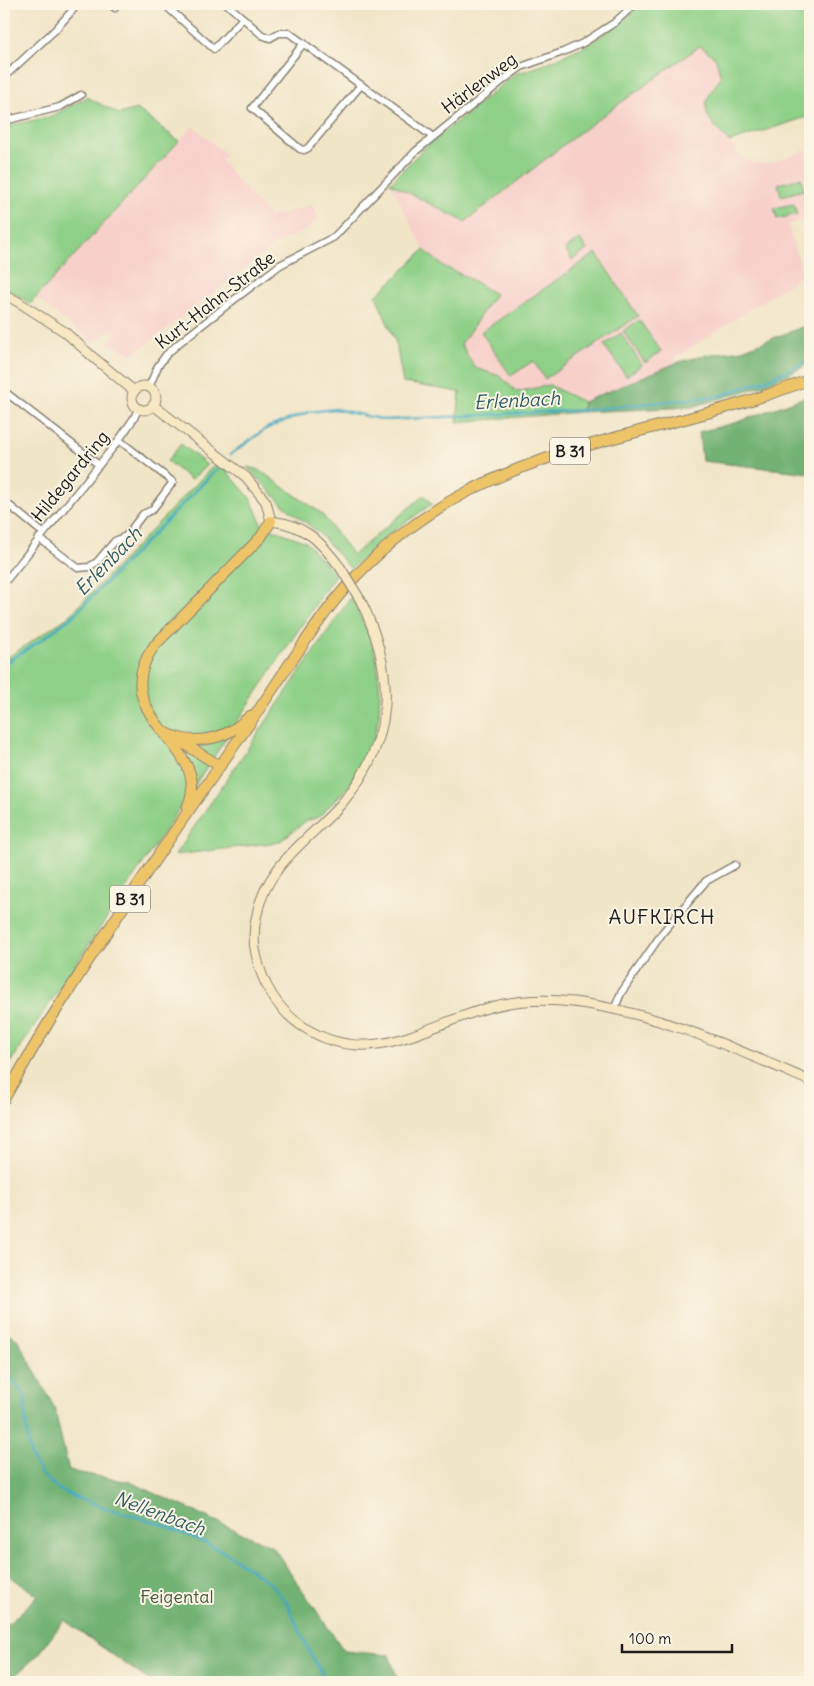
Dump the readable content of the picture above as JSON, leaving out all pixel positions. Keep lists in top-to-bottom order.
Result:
{
  "streets": {
    "main road": ["B 31"],
    "street": ["Härlenweg", "Kurt-Hahn-Straße", "Hildegardring"]
  },
  "crossings": [
    ["Härlenweg", "Kurt-Hahn-Straße"],
    ["Kurt-Hahn-Straße", "Hildegardring"]
  ],
  "districts": ["AUFKIRCH"],
  "water": ["Erlenbach", "Nellenbach"],
  "parks": ["Feigental"],
  "scale_bar": "100 m"
}
